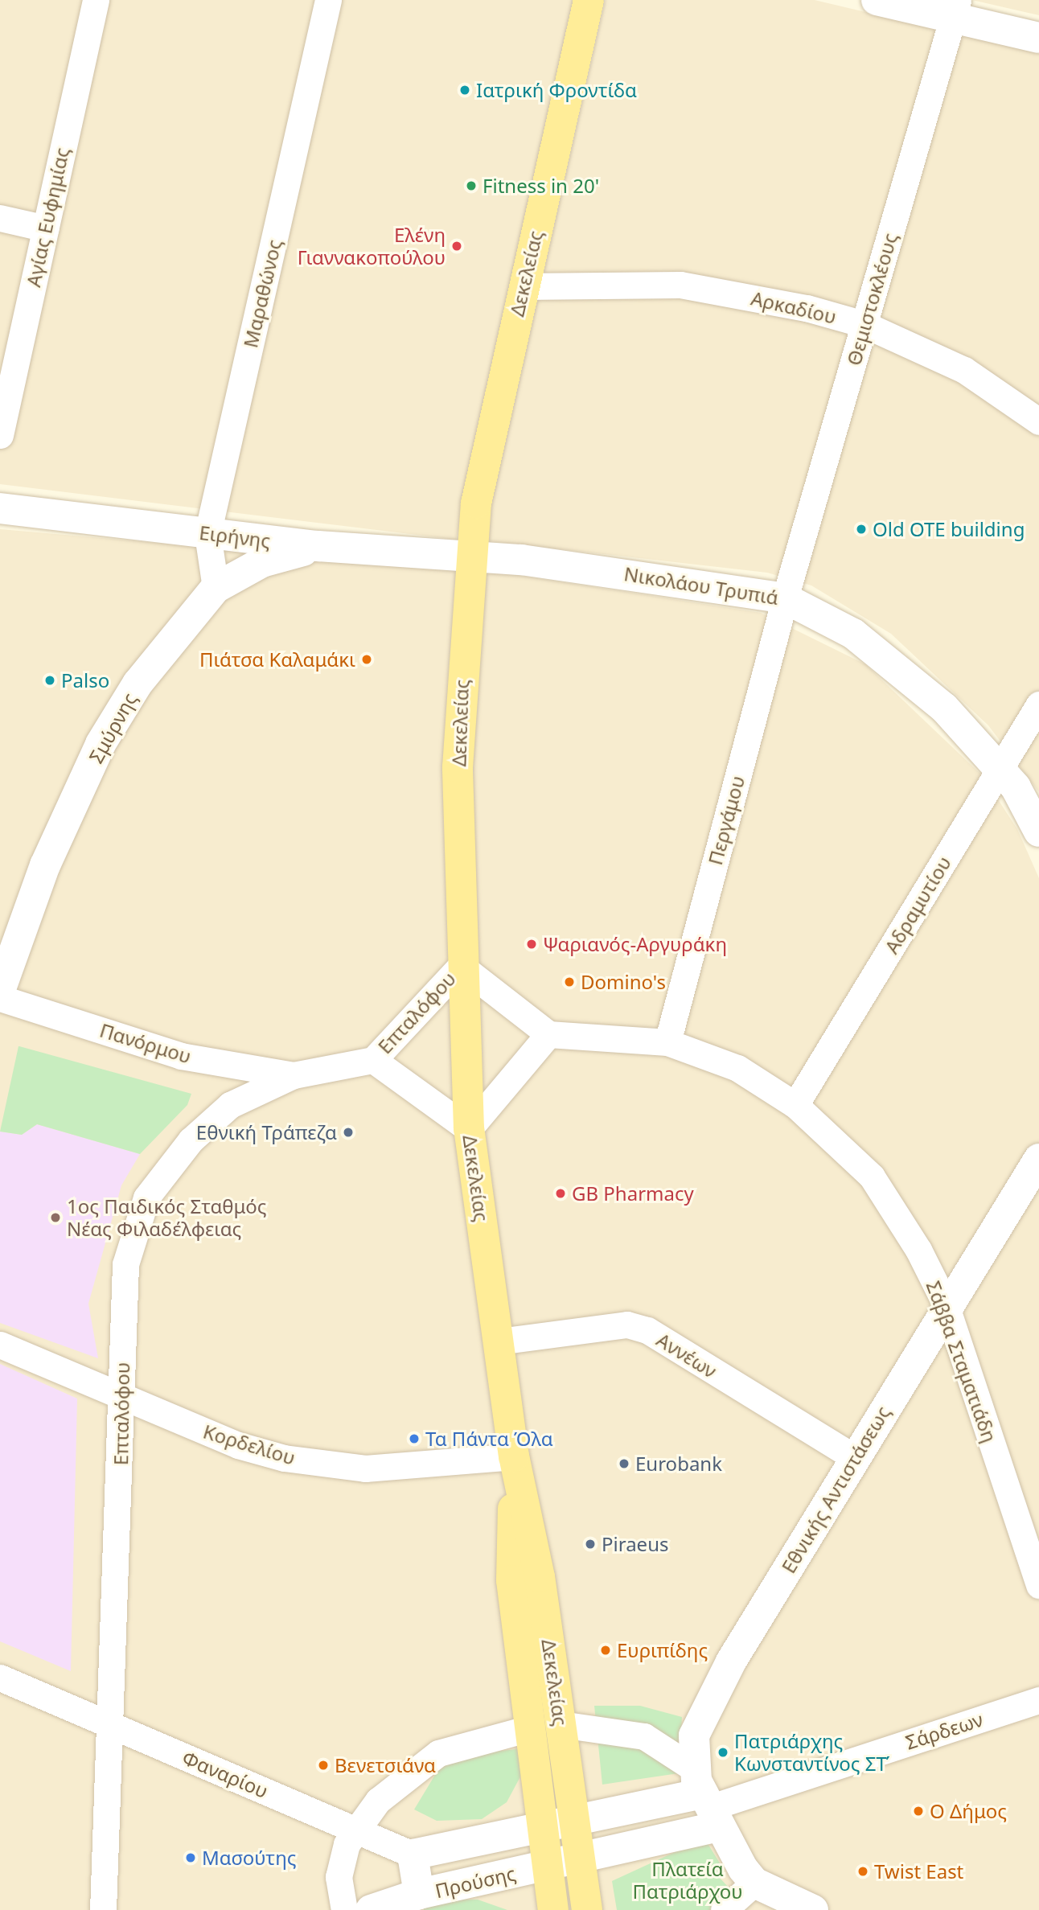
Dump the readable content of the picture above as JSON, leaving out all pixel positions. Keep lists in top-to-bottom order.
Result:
{
  "streets": {
    "main road": ["Δεκελείας"],
    "street": [
      "Αγίας Ευφημίας",
      "Μαραθώνος",
      "Θεμιστοκλέους",
      "Αρκαδίου",
      "Ειρήνης",
      "Νικολάου Τρυπιά",
      "Σμύρνης",
      "Περγάμου",
      "Αδραμυτίου",
      "Επταλόφου",
      "Πανόρμου",
      "Αννέων",
      "Σάββα Σταματιάδη",
      "Κορδελίου",
      "Εθνικής Αντιστάσεως",
      "Σάρδεων",
      "Φαναρίου",
      "Προύσης"
    ]
  },
  "crossings": [
    ["Δεκελείας", "Αρκαδίου"],
    ["Δεκελείας", "Ειρήνης"],
    ["Δεκελείας", "Νικολάου Τρυπιά"],
    ["Δεκελείας", "Επταλόφου"],
    ["Δεκελείας", "Αννέων"],
    ["Δεκελείας", "Κορδελίου"],
    ["Δεκελείας", "Σάρδεων"],
    ["Δεκελείας", "Προύσης"],
    ["Μαραθώνος", "Ειρήνης"],
    ["Μαραθώνος", "Σμύρνης"],
    ["Θεμιστοκλέους", "Αρκαδίου"],
    ["Θεμιστοκλέους", "Νικολάου Τρυπιά"],
    ["Θεμιστοκλέους", "Περγάμου"],
    ["Ειρήνης", "Νικολάου Τρυπιά"],
    ["Ειρήνης", "Σμύρνης"],
    ["Νικολάου Τρυπιά", "Περγάμου"],
    ["Νικολάου Τρυπιά", "Αδραμυτίου"],
    ["Περγάμου", "Σάββα Σταματιάδη"],
    ["Αδραμυτίου", "Σάββα Σταματιάδη"],
    ["Επταλόφου", "Πανόρμου"],
    ["Επταλόφου", "Κορδελίου"],
    ["Επταλόφου", "Φαναρίου"],
    ["Αννέων", "Εθνικής Αντιστάσεως"],
    ["Σάββα Σταματιάδη", "Εθνικής Αντιστάσεως"],
    ["Εθνικής Αντιστάσεως", "Σάρδεων"],
    ["Σάρδεων", "Προύσης"],
    ["Φαναρίου", "Προύσης"]
  ],
  "parks": ["Πλατεία Πατριάρχου"],
  "places": [
    "Ιατρική Φροντίδα",
    "Fitness in 20'",
    "Ελένη Γιαννακοπούλου",
    "Old OTE building",
    "Πιάτσα Καλαμάκι",
    "Palso",
    "Ψαριανός-Αργυράκη",
    "Domino's",
    "Εθνική Τράπεζα",
    "GB Pharmacy",
    "1ος Παιδικός Σταθμός Νέας Φιλαδέλφειας",
    "Τα Πάντα Όλα",
    "Eurobank",
    "Piraeus",
    "Ευριπίδης",
    "Πατριάρχης Κωνσταντίνος ΣΤ΄",
    "Βενετσιάνα",
    "Ο Δήμος",
    "Μασούτης",
    "Twist East"
  ]
}
